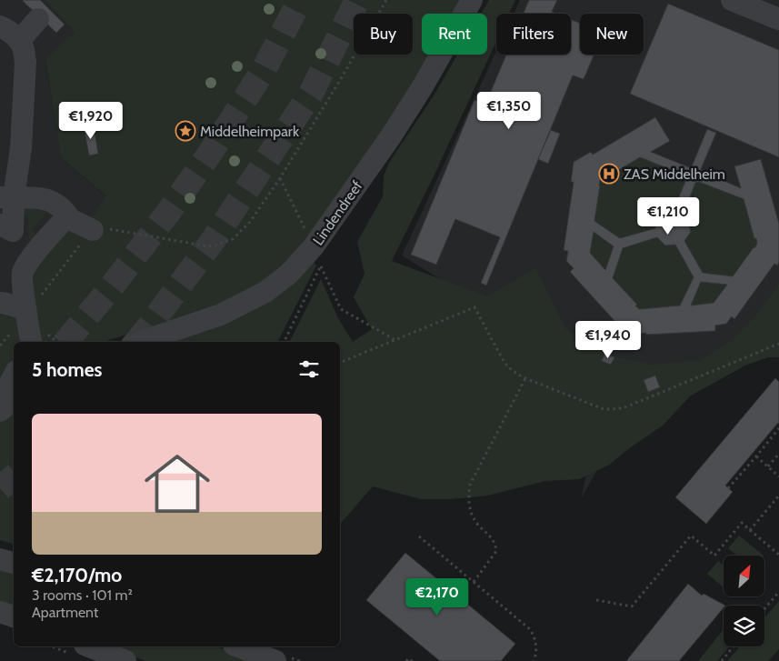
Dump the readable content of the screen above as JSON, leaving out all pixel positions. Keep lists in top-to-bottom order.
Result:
{
  "streets": {
    "street": ["Lindendreef"]
  },
  "places": {
    "place": ["Middelheimpark"],
    "hospital": ["ZAS Middelheim"]
  },
  "north": "top right",
  "page": {
    "chip": [
      "Buy",
      "Rent",
      "Filters",
      "New"
    ],
    "price": [
      "€1,350",
      "€1,920",
      "€1,210",
      "€1,940",
      "€2,170"
    ],
    "heading": "5 homes",
    "list": [
      {
        "name": "€2,170/mo",
        "note": "3 rooms · 101 m² · Apartment"
      }
    ]
  }
}
